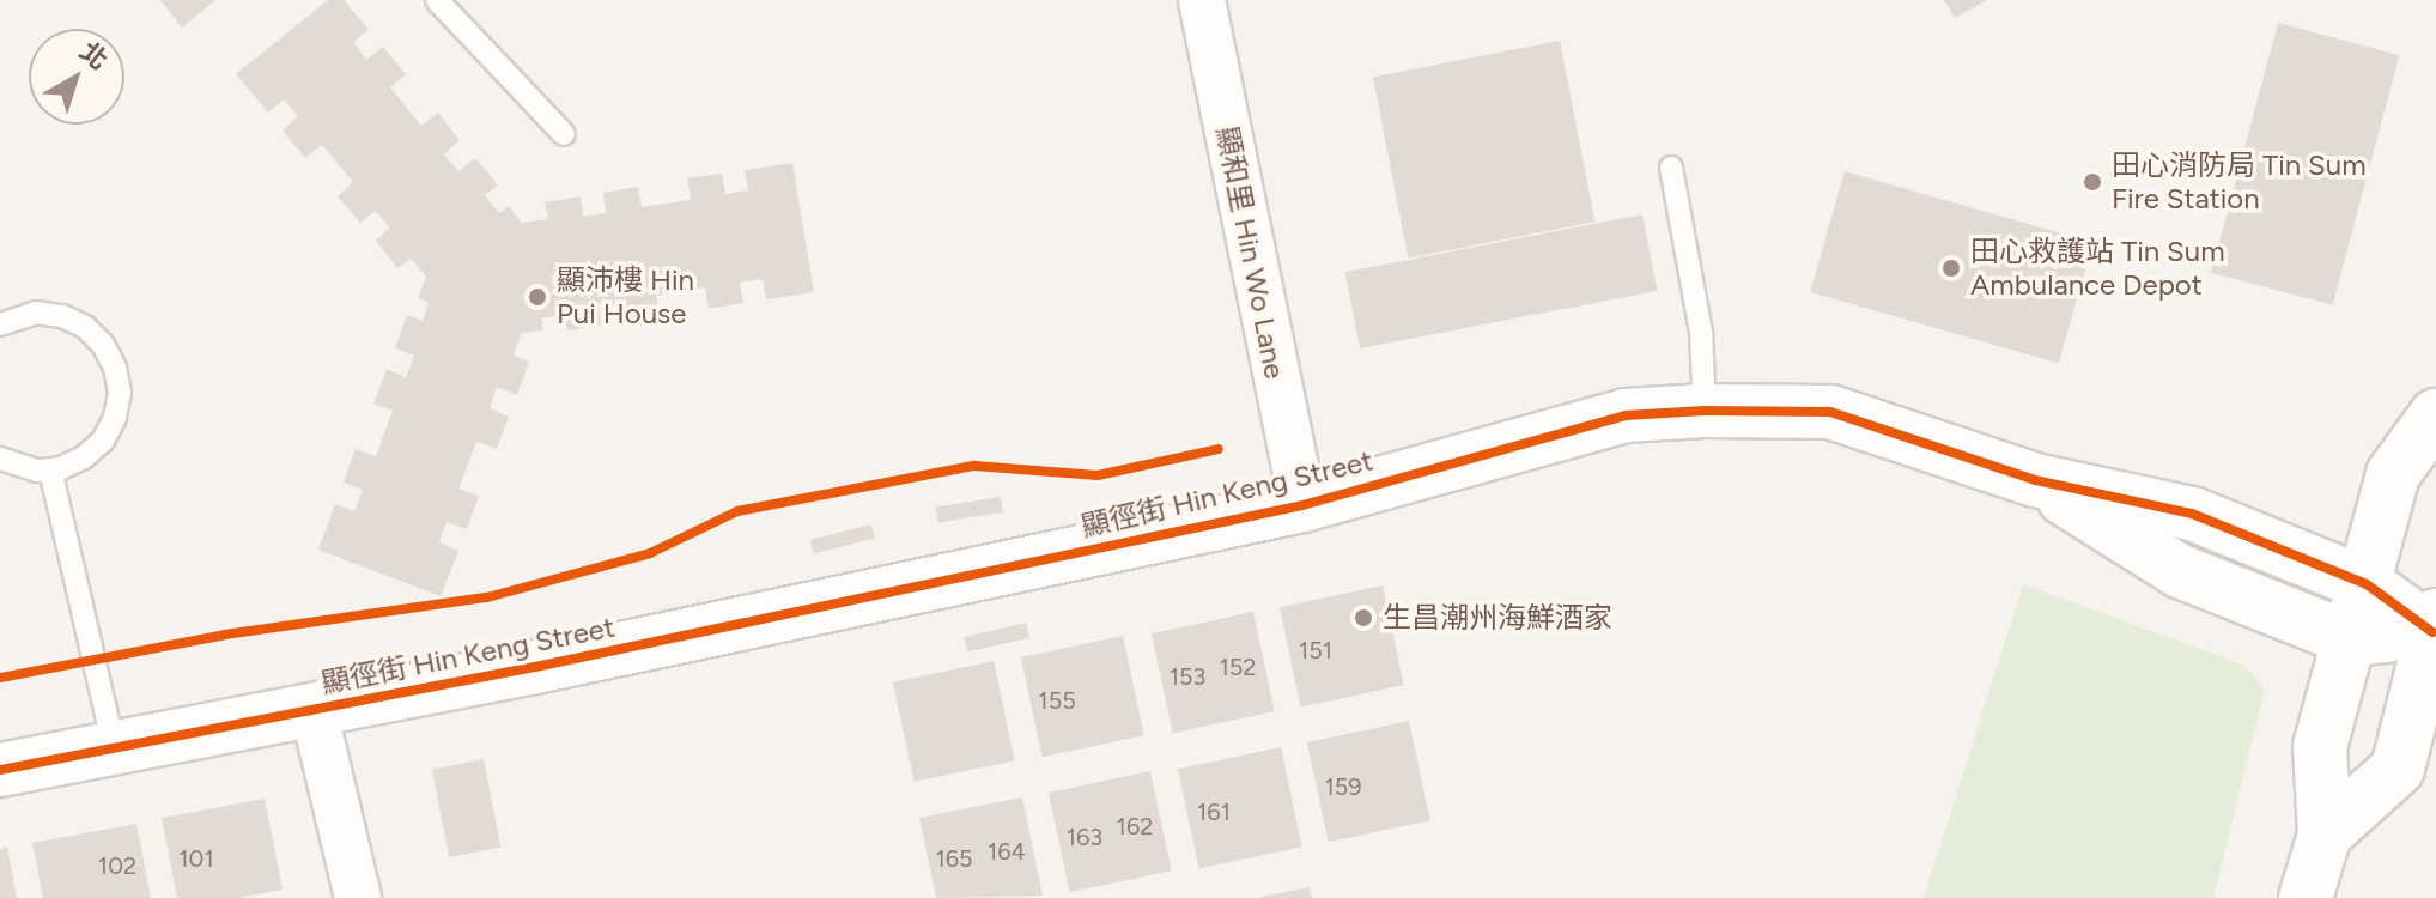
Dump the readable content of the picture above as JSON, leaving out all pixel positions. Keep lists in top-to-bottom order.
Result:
{
  "streets": {
    "street": ["顯和里 Hin Wo Lane", "顯徑街 Hin Keng Street"]
  },
  "crossings": [
    ["顯和里 Hin Wo Lane", "顯徑街 Hin Keng Street"]
  ],
  "places": [
    "田心消防局 Tin Sum Fire Station",
    "田心救護站 Tin Sum Ambulance Depot",
    "顯沛樓 Hin Pui House",
    "生昌潮州海鮮酒家"
  ],
  "house_numbers": [
    "151",
    "152",
    "153",
    "155",
    "159",
    "161",
    "162",
    "163",
    "164",
    "101",
    "165",
    "102"
  ],
  "north": "top right"
}
